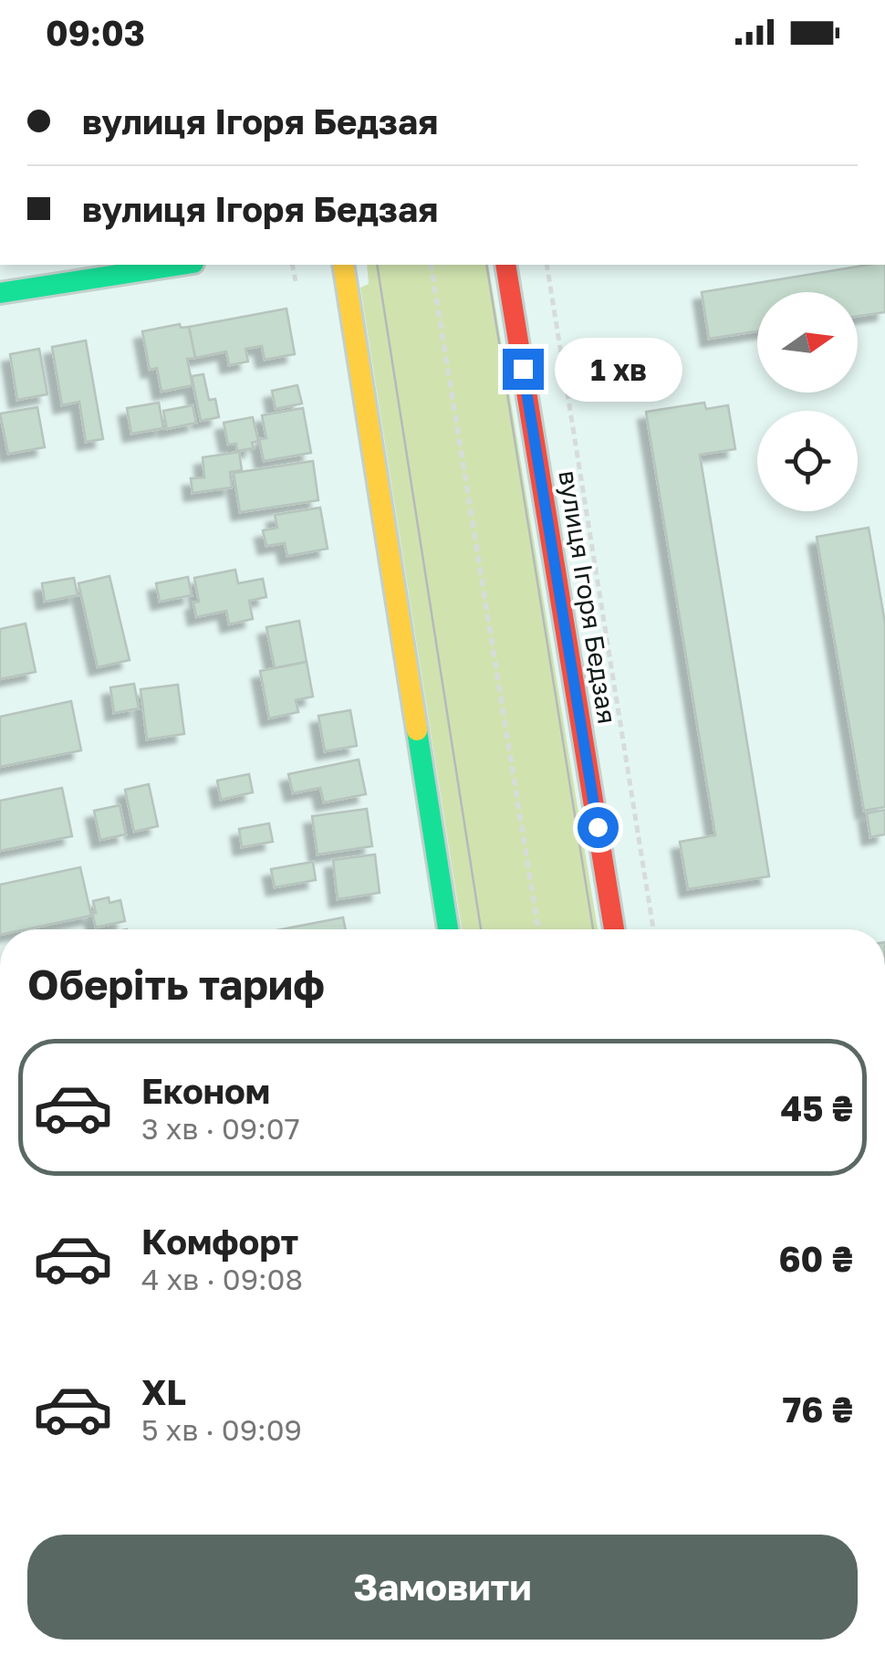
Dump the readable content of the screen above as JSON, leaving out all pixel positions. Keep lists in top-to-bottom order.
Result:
{
  "streets": {
    "street": ["вулиця Ігоря Бедзая"]
  },
  "north": "right",
  "page": {
    "status": "09:03",
    "banner": ["вулиця Ігоря Бедзая", "вулиця Ігоря Бедзая"],
    "bubble": "1 хв",
    "heading": "Оберіть тариф",
    "list": [
      {
        "name": "Економ",
        "note": "3 хв · 09:07",
        "value": "45 ₴"
      },
      {
        "name": "Комфорт",
        "note": "4 хв · 09:08",
        "value": "60 ₴"
      },
      {
        "name": "XL",
        "note": "5 хв · 09:09",
        "value": "76 ₴"
      }
    ],
    "buttons": "Замовити"
  }
}
